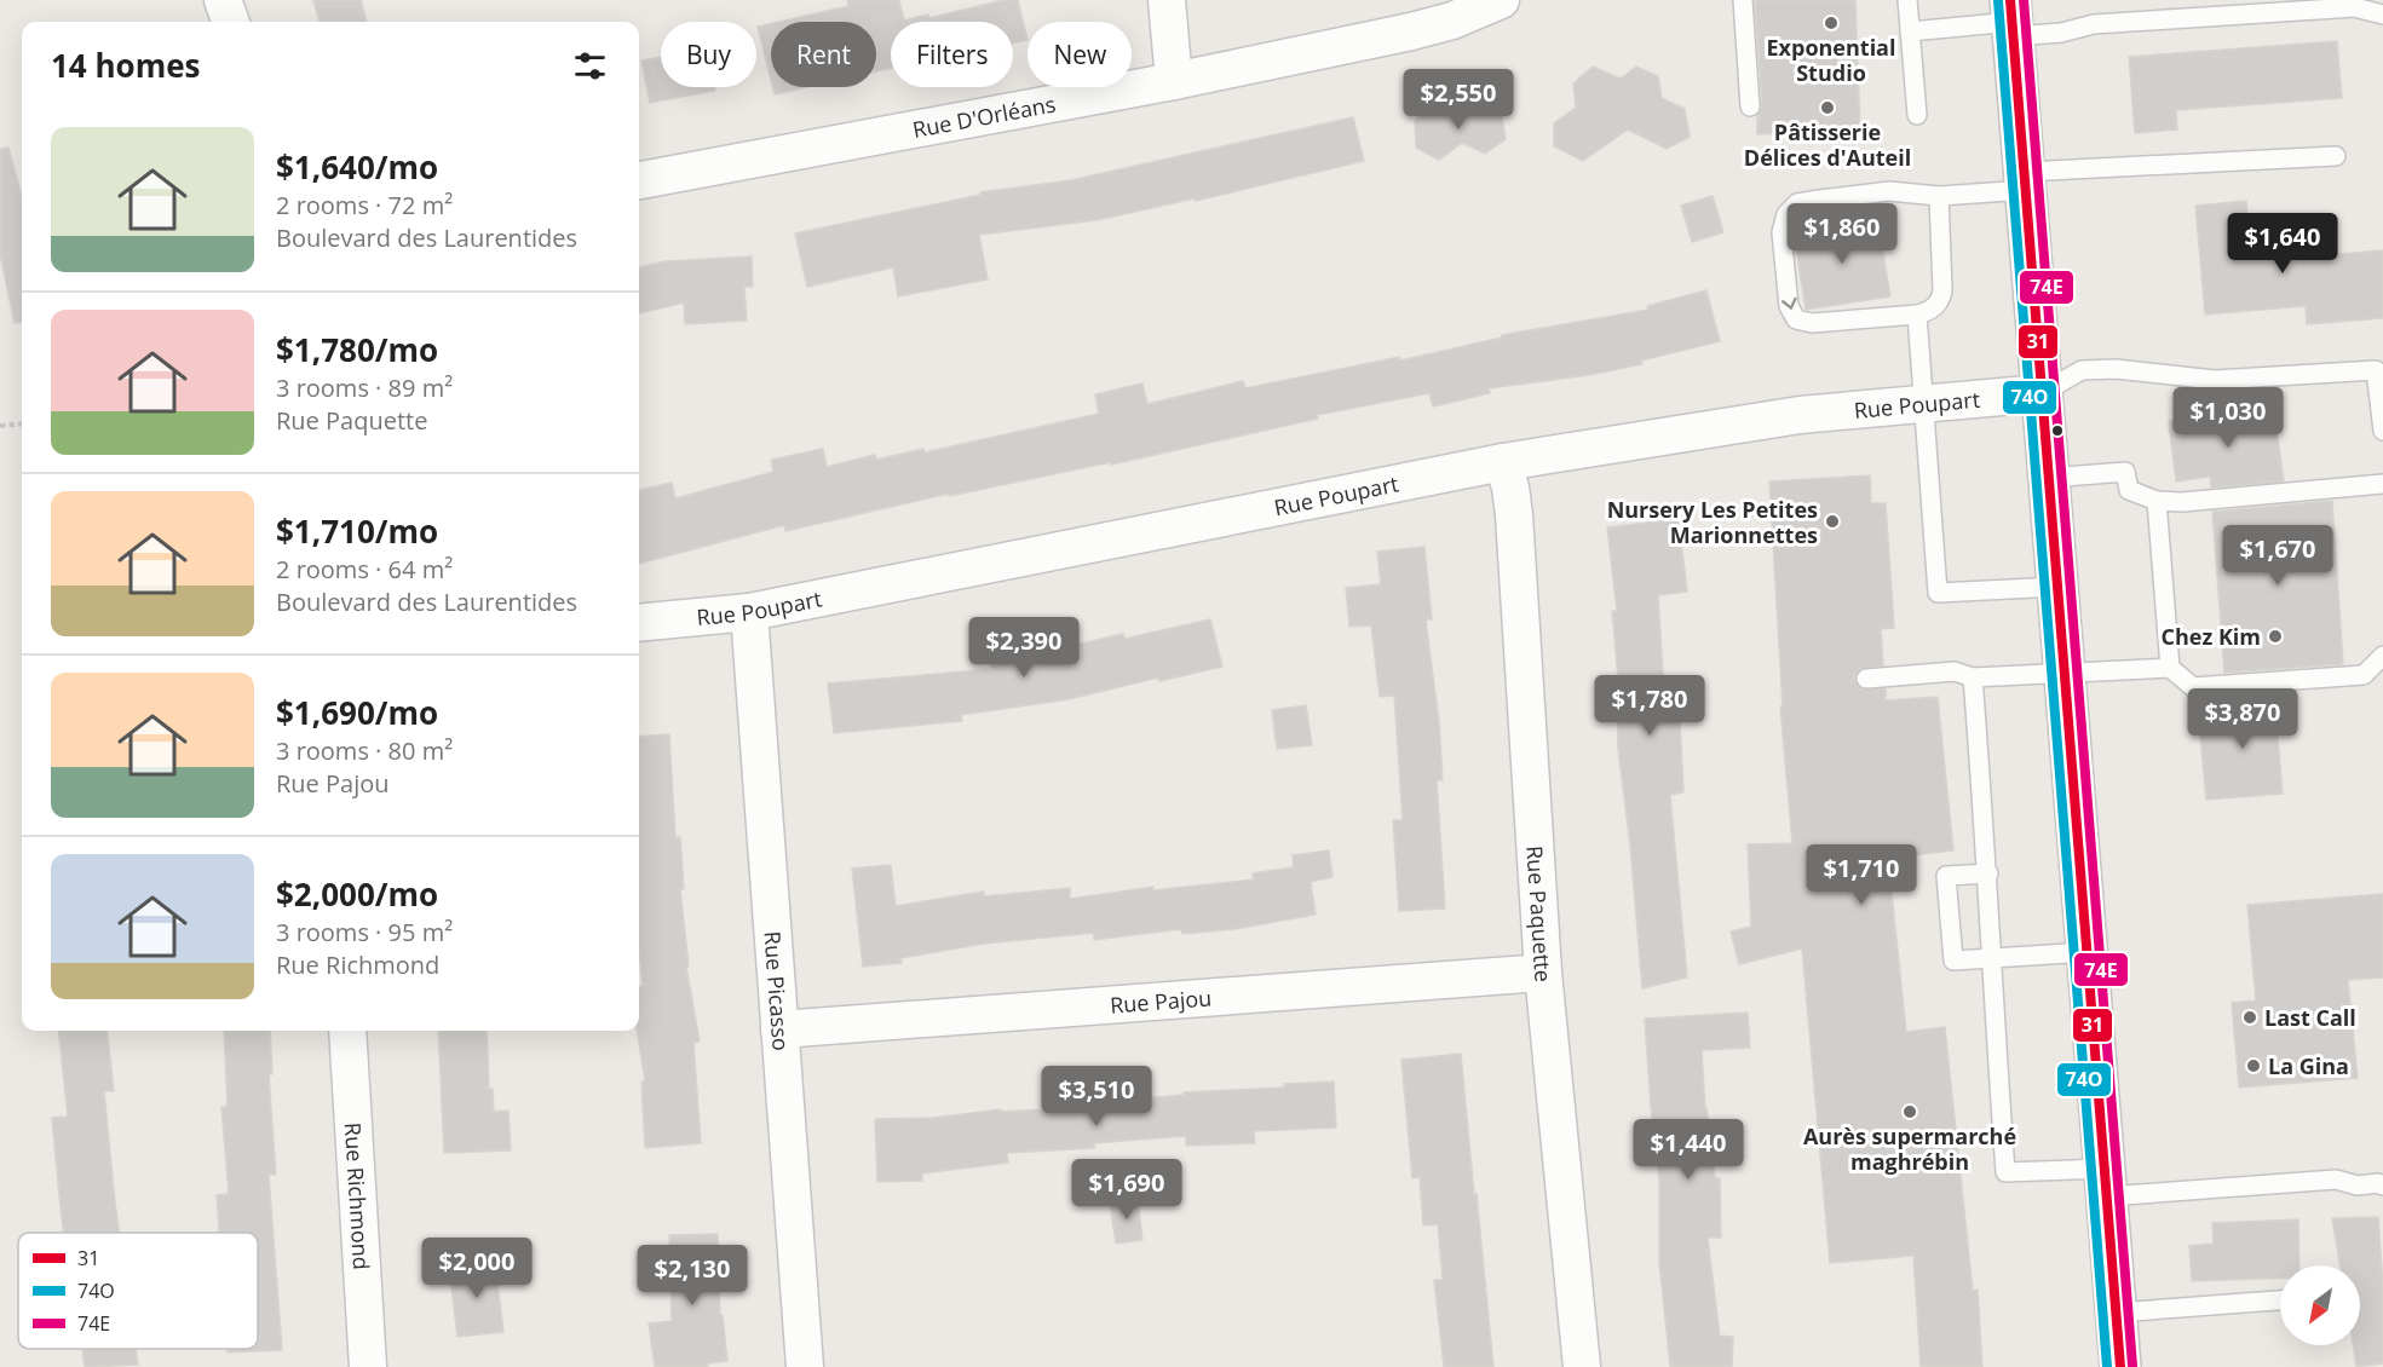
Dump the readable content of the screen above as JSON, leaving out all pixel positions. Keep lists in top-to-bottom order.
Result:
{
  "streets": {
    "street": [
      "Rue D'Orléans",
      "Rue Poupart",
      "Rue Paquette",
      "Rue Picasso",
      "Rue Pajou",
      "Rue Richmond"
    ]
  },
  "crossings": [
    ["Rue Poupart", "Rue Paquette"],
    ["Rue Poupart", "Rue Picasso"],
    ["Rue Paquette", "Rue Pajou"],
    ["Rue Picasso", "Rue Pajou"]
  ],
  "places": [
    "Exponential Studio",
    "Pâtisserie Délices d'Auteil",
    "Nursery Les Petites Marionnettes",
    "Chez Kim",
    "Last Call",
    "La Gina",
    "Aurès supermarché maghrébin"
  ],
  "lines": ["transit line 31", "transit line 74E", "transit line 74O"],
  "legend": ["31", "74O", "74E"],
  "north": "bottom left",
  "page": {
    "chip": [
      "Buy",
      "Rent",
      "Filters",
      "New"
    ],
    "heading": "14 homes",
    "price": [
      "$2,550",
      "$1,860",
      "$1,640",
      "$1,030",
      "$1,670",
      "$2,390",
      "$1,780",
      "$3,870",
      "$1,710",
      "$3,510",
      "$1,440",
      "$1,690",
      "$2,000",
      "$2,130"
    ],
    "list": [
      {
        "name": "$1,640/mo",
        "note": "2 rooms · 72 m² · Boulevard des Laurentides"
      },
      {
        "name": "$1,780/mo",
        "note": "3 rooms · 89 m² · Rue Paquette"
      },
      {
        "name": "$1,710/mo",
        "note": "2 rooms · 64 m² · Boulevard des Laurentides"
      },
      {
        "name": "$1,690/mo",
        "note": "3 rooms · 80 m² · Rue Pajou"
      },
      {
        "name": "$2,000/mo",
        "note": "3 rooms · 95 m² · Rue Richmond"
      }
    ]
  }
}
